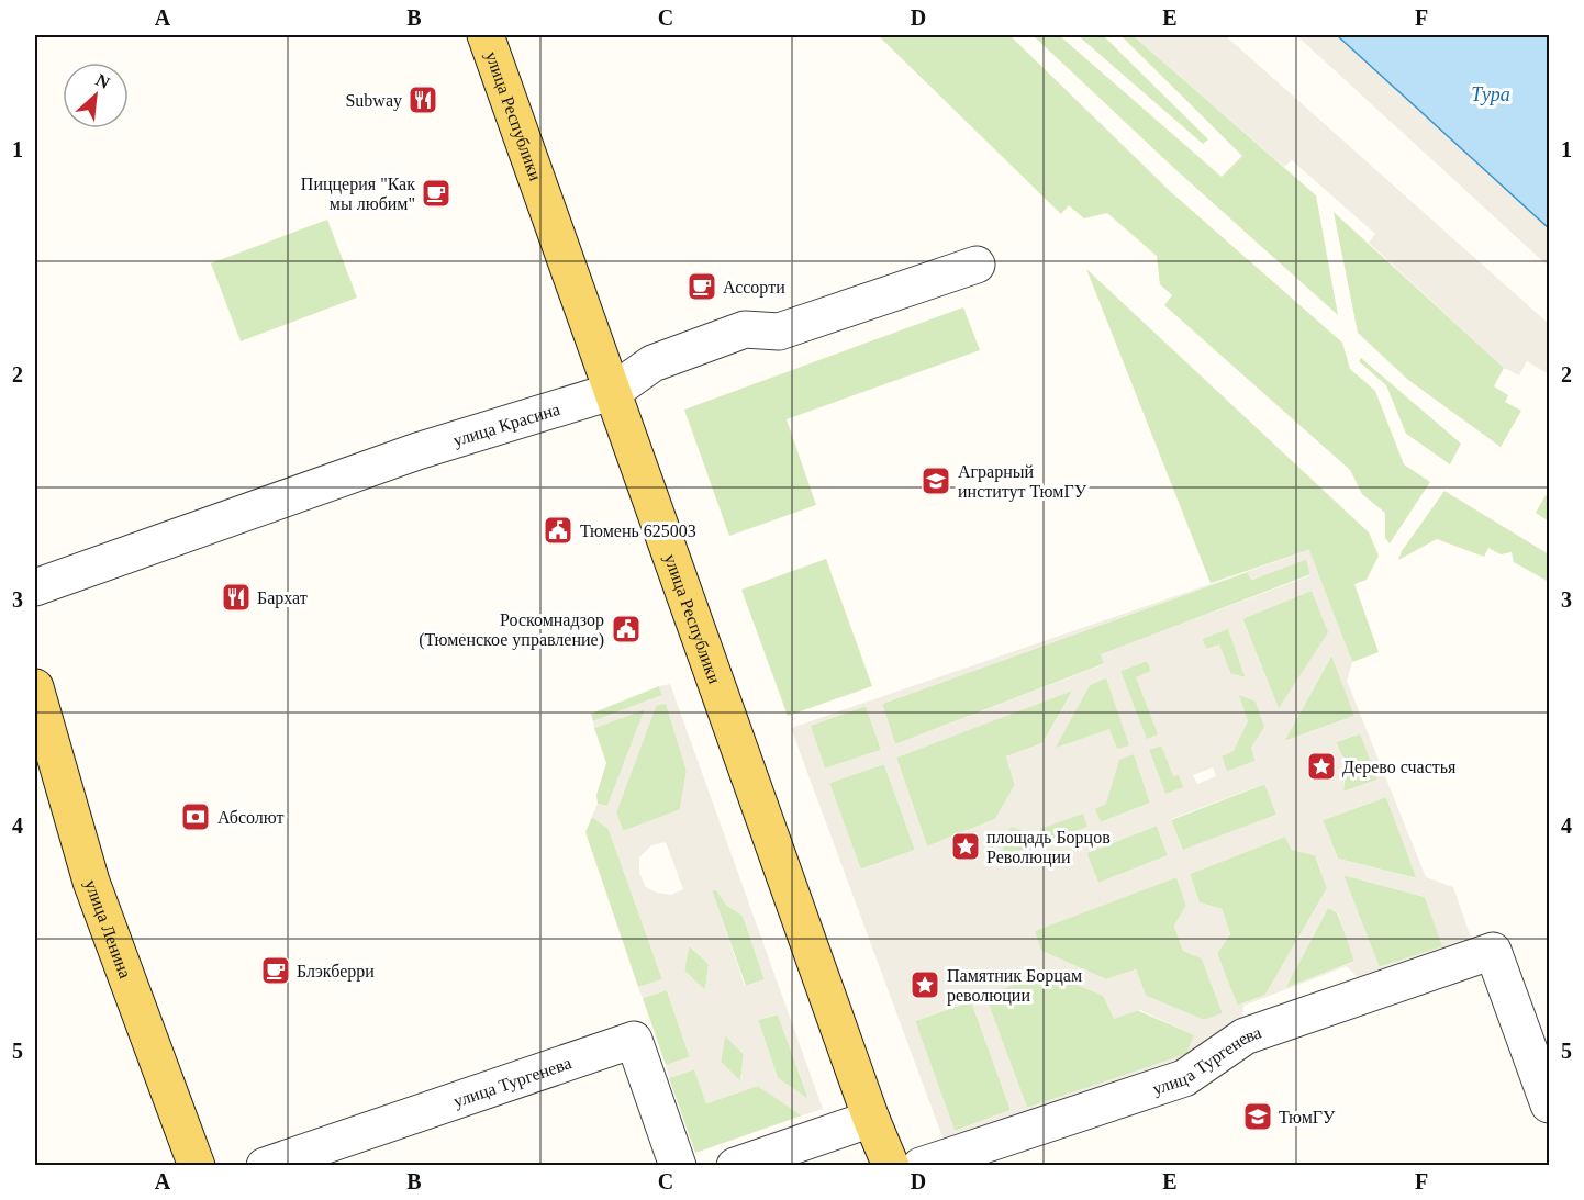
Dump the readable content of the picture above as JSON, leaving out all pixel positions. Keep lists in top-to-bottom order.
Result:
{
  "streets": {
    "main road": ["улица Республики", "улица Ленина"],
    "street": ["улица Красина", "улица Тургенева"]
  },
  "crossings": [
    ["улица Республики", "улица Красина"]
  ],
  "water": ["Тура"],
  "places": {
    "restaurant": ["Subway", "Бархат"],
    "cafe": ["Пиццерия \"Как мы любим\"", "Ассорти", "Блэкберри"],
    "school or university": ["Аграрный институт ТюмГУ", "ТюмГУ"],
    "public building": ["Тюмень 625003", "Роскомнадзор (Тюменское управление)"],
    "place": ["Дерево счастья", "площадь Борцов Революции", "Памятник Борцам революции"],
    "bank": ["Абсолют"]
  },
  "north": "top right",
  "grid": {
    "columns": [
      "A",
      "B",
      "C",
      "D",
      "E",
      "F"
    ],
    "rows": [
      "1",
      "2",
      "3",
      "4",
      "5"
    ]
  }
}
